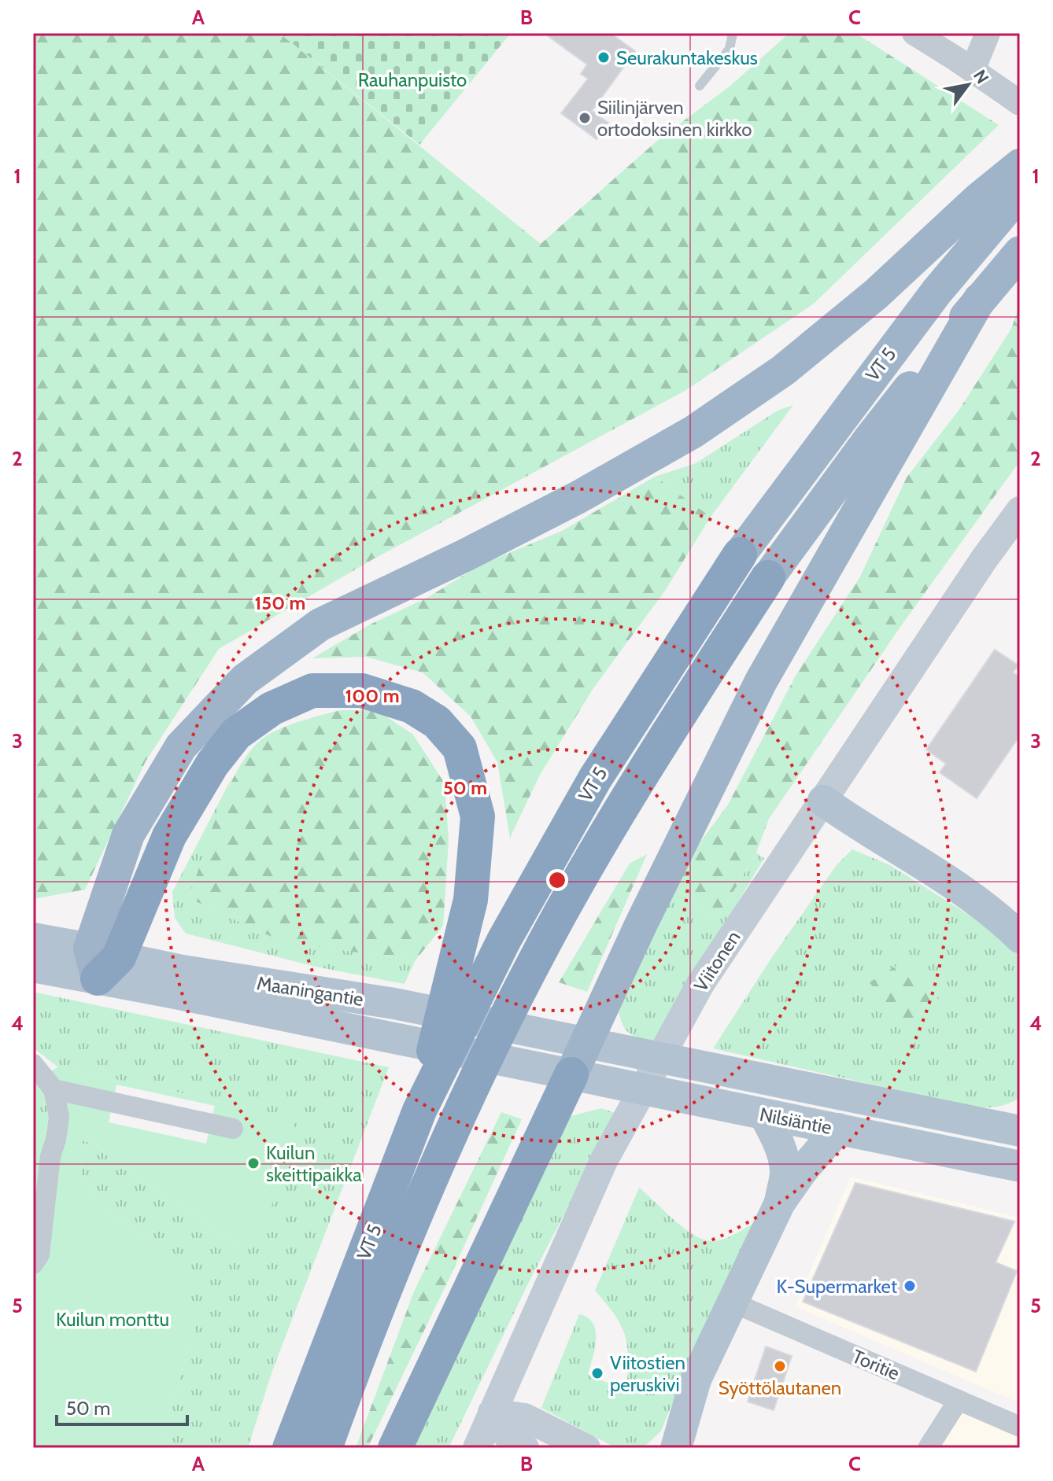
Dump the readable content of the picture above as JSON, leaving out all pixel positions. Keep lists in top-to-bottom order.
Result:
{
  "streets": {
    "highway": ["VT 5"],
    "main road": ["Viitonen", "Maaningantie", "Nilsiäntie"],
    "street": ["Toritie"]
  },
  "crossings": [
    ["Maaningantie", "Nilsiäntie"]
  ],
  "parks": ["Rauhanpuisto", "Kuilun monttu"],
  "places": [
    "Seurakuntakeskus",
    "Siilinjärven ortodoksinen kirkko",
    "Kuilun skeittipaikka",
    "K-Supermarket",
    "Syöttölautanen",
    "Viitostien peruskivi"
  ],
  "scale_bar": "50 m",
  "north": "top right",
  "grid": {
    "columns": ["A", "B", "C"],
    "rows": [
      "1",
      "2",
      "3",
      "4",
      "5"
    ]
  },
  "rings": ["150 m", "100 m", "50 m"]
}
